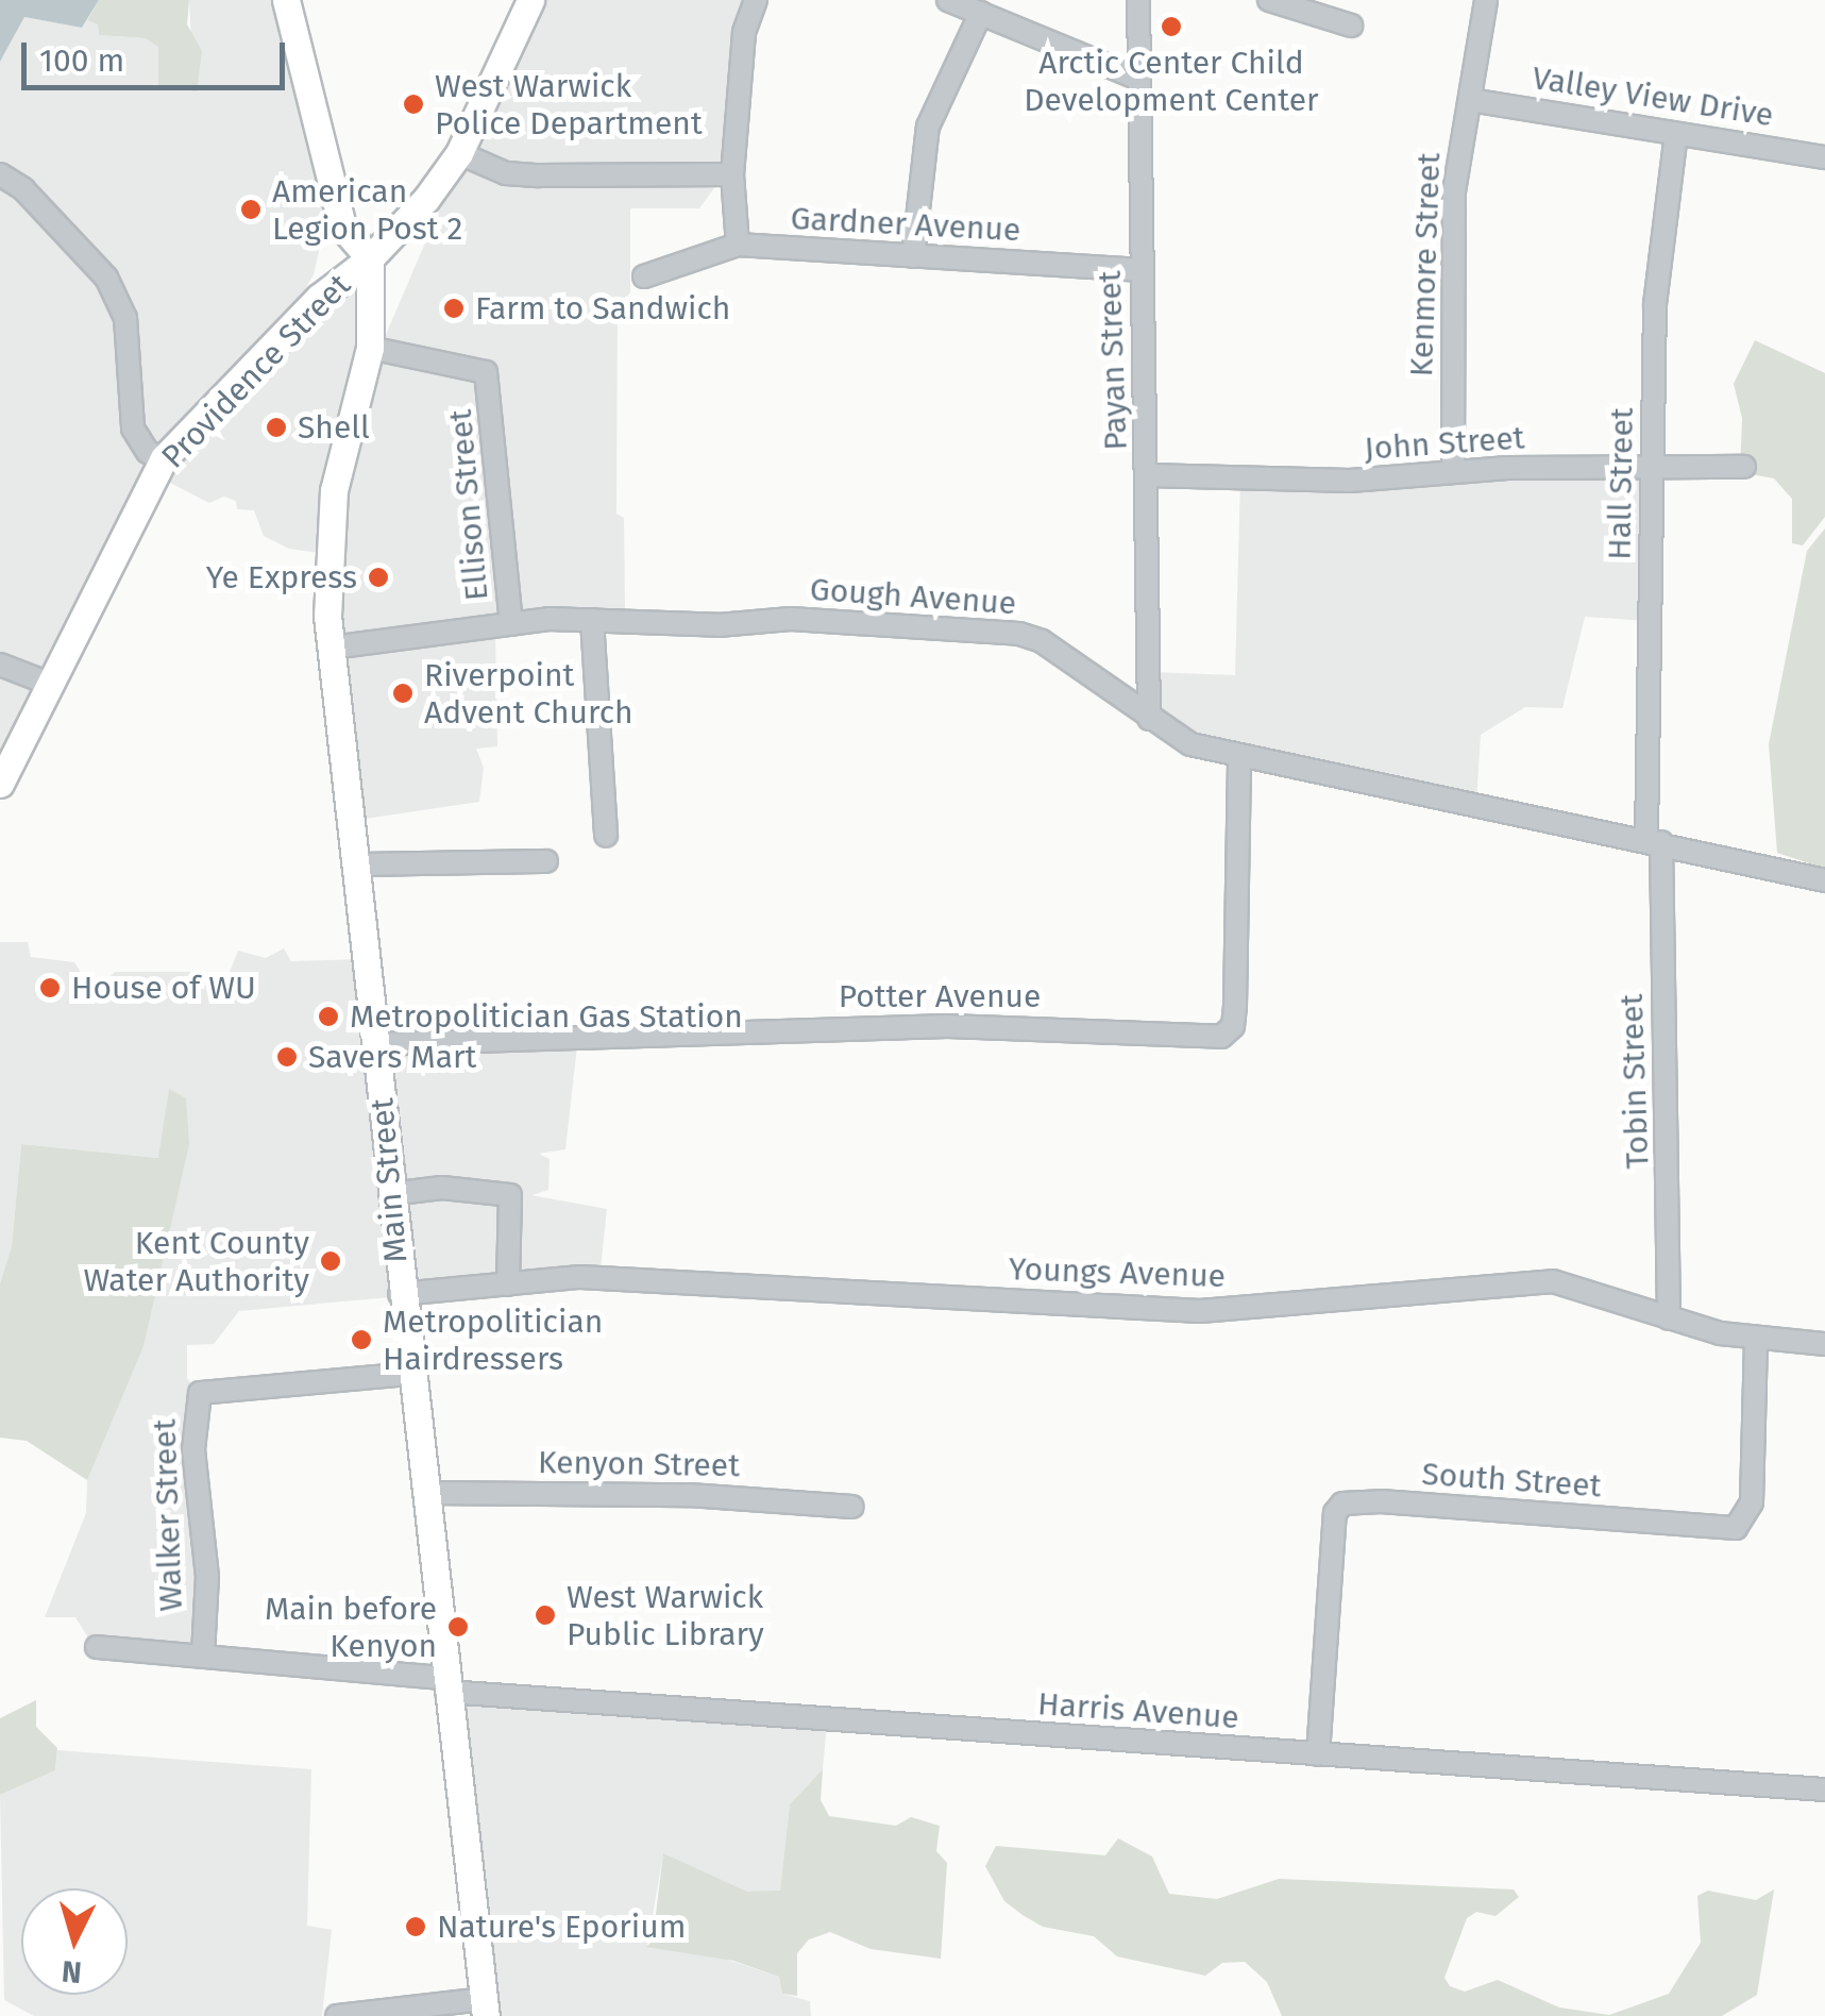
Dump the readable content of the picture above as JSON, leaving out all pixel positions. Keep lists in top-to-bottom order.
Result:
{
  "streets": {
    "main road": ["Providence Street", "Main Street"],
    "street": [
      "Valley View Drive",
      "Gardner Avenue",
      "Kenmore Street",
      "Payan Street",
      "John Street",
      "Hall Street",
      "Ellison Street",
      "Gough Avenue",
      "Potter Avenue",
      "Tobin Street",
      "Youngs Avenue",
      "Kenyon Street",
      "South Street",
      "Walker Street",
      "Harris Avenue"
    ]
  },
  "crossings": [
    ["Valley View Drive", "Kenmore Street"],
    ["Valley View Drive", "Hall Street"],
    ["Gardner Avenue", "Payan Street"],
    ["Kenmore Street", "John Street"],
    ["Payan Street", "John Street"],
    ["Payan Street", "Gough Avenue"],
    ["Providence Street", "Main Street"],
    ["John Street", "Hall Street"],
    ["Hall Street", "Gough Avenue"],
    ["Hall Street", "Tobin Street"],
    ["Ellison Street", "Gough Avenue"],
    ["Ellison Street", "Main Street"],
    ["Gough Avenue", "Potter Avenue"],
    ["Gough Avenue", "Tobin Street"],
    ["Gough Avenue", "Main Street"],
    ["Potter Avenue", "Main Street"],
    ["Tobin Street", "Youngs Avenue"],
    ["Main Street", "Youngs Avenue"],
    ["Main Street", "Kenyon Street"],
    ["Main Street", "Walker Street"],
    ["Main Street", "Harris Avenue"],
    ["Youngs Avenue", "South Street"],
    ["South Street", "Harris Avenue"],
    ["Walker Street", "Harris Avenue"]
  ],
  "places": [
    "Arctic Center Child Development Center",
    "West Warwick Police Department",
    "American Legion Post 2",
    "Farm to Sandwich",
    "Shell",
    "Ye Express",
    "Riverpoint Advent Church",
    "House of WU",
    "Metropolitician Gas Station",
    "Savers Mart",
    "Kent County Water Authority",
    "Metropolitician Hairdressers",
    "West Warwick Public Library",
    "Main before Kenyon",
    "Nature's Eporium"
  ],
  "scale_bar": "100 m",
  "north": "bottom"
}
